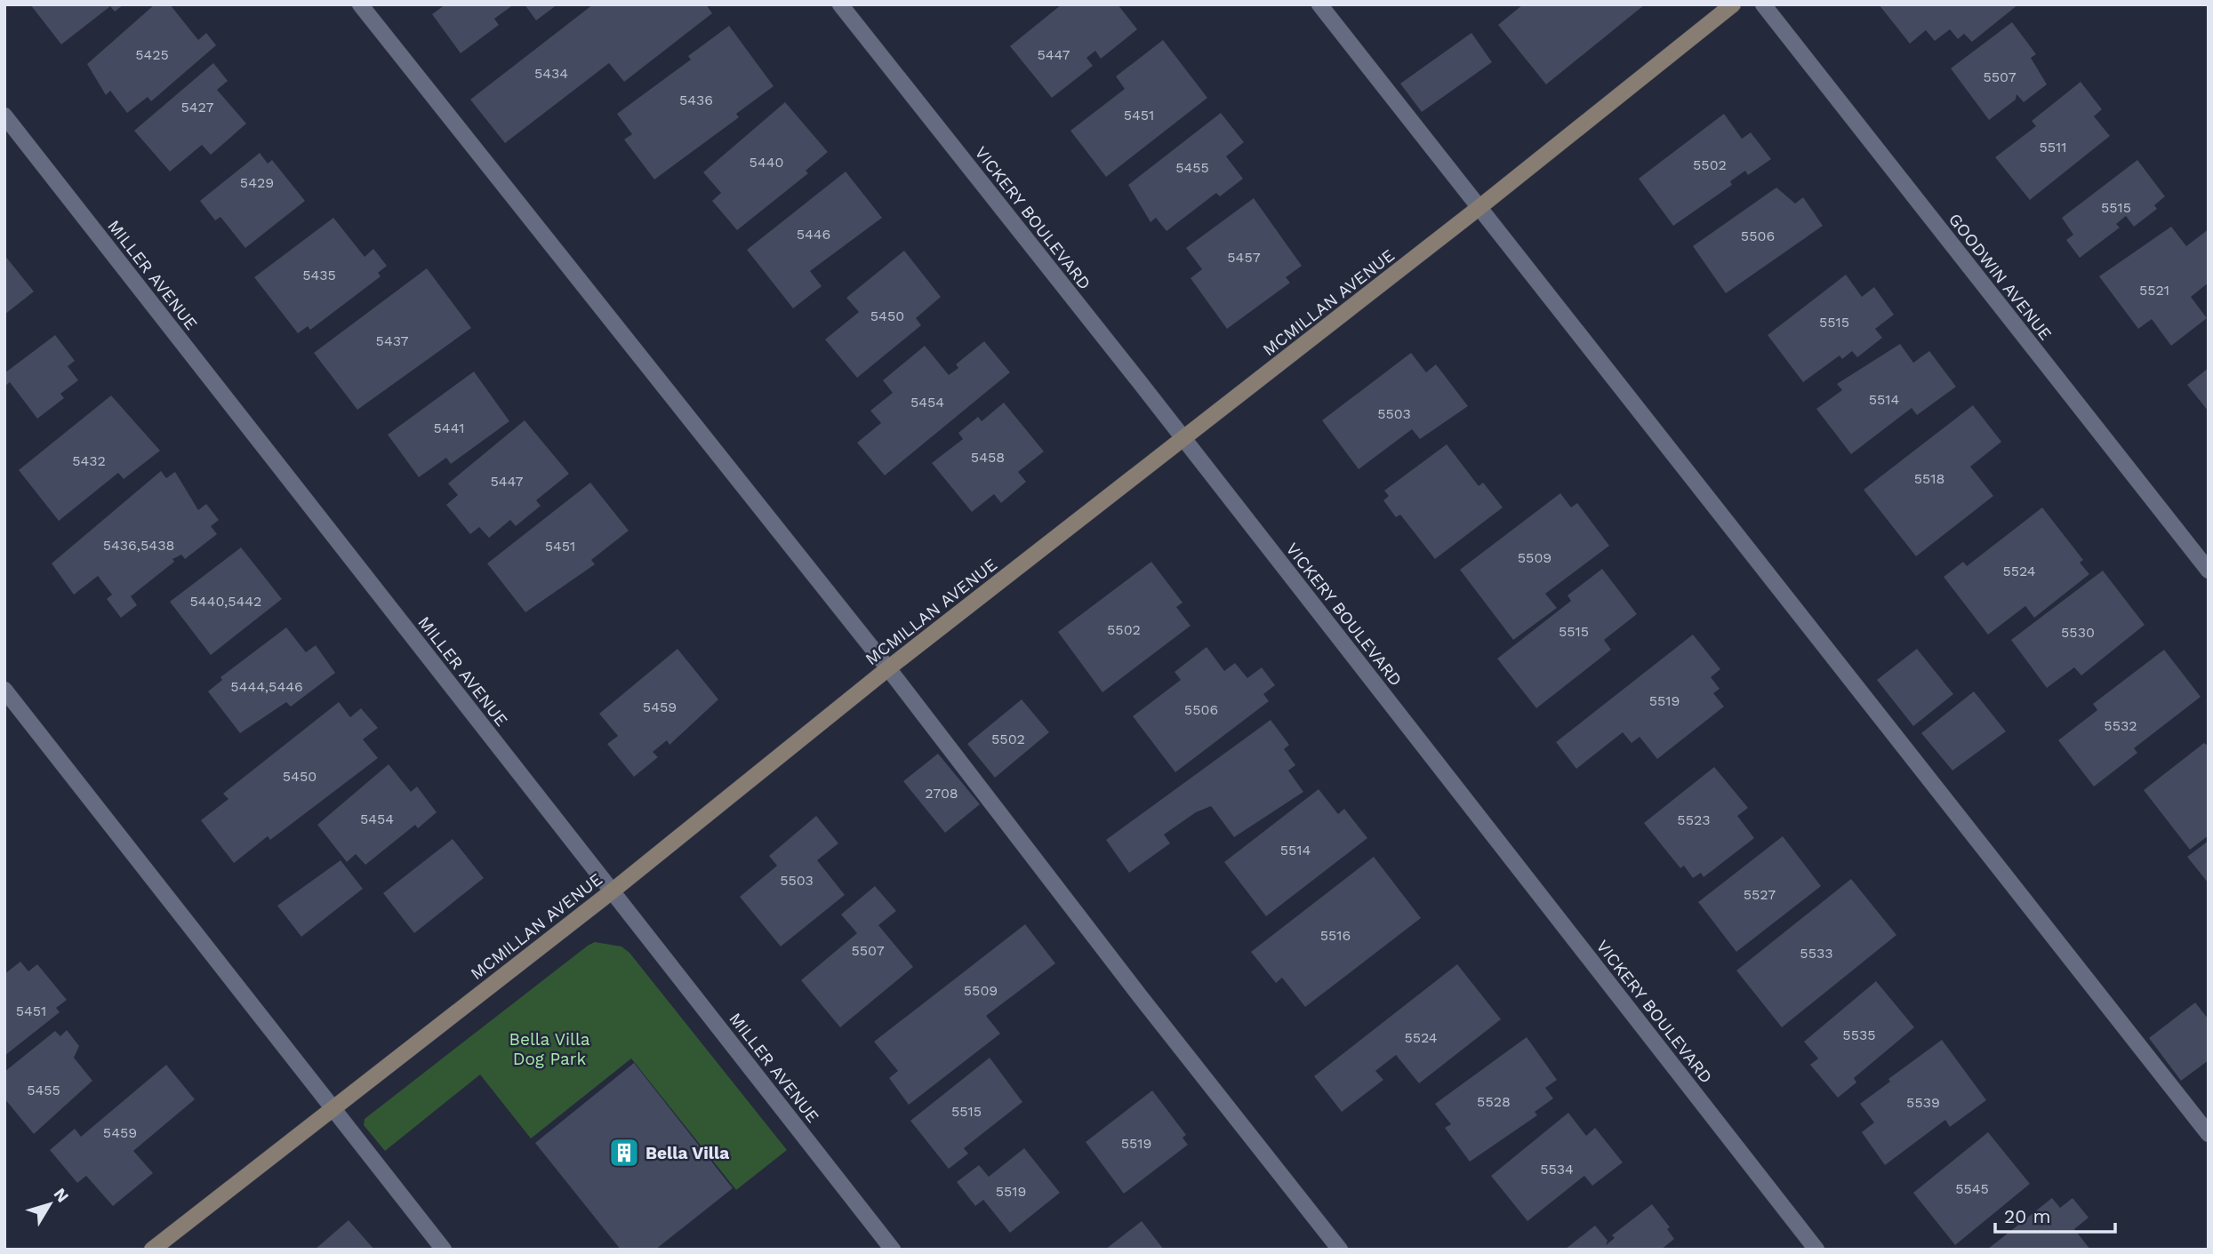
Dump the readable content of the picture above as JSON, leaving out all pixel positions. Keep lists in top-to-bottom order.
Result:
{
  "streets": {
    "street": [
      "VICKERY BOULEVARD",
      "MILLER AVENUE",
      "GOODWIN AVENUE",
      "MCMILLAN AVENUE"
    ]
  },
  "crossings": [
    ["VICKERY BOULEVARD", "MCMILLAN AVENUE"],
    ["MILLER AVENUE", "MCMILLAN AVENUE"]
  ],
  "parks": ["Bella Villa Dog Park"],
  "places": {
    "building": ["Bella Villa"]
  },
  "house_numbers": [
    "5425",
    "5447",
    "5434",
    "5507",
    "5436",
    "5427",
    "5451",
    "5511",
    "5440",
    "5502",
    "5455",
    "5429",
    "5515",
    "5446",
    "5506",
    "5457",
    "5435",
    "5521",
    "5450",
    "5515",
    "5437",
    "5514",
    "5454",
    "5503",
    "5441",
    "5458",
    "5432",
    "5518",
    "5447",
    "5436,5438",
    "5451",
    "5509",
    "5524",
    "5440,5442",
    "5502",
    "5515",
    "5530",
    "5444,5446",
    "5519",
    "5459",
    "5506",
    "5532",
    "5502",
    "5450",
    "2708",
    "5454",
    "5523",
    "5514",
    "5503",
    "5527",
    "5516",
    "5507",
    "5533",
    "5509",
    "5451",
    "5535",
    "5524",
    "5455",
    "5528",
    "5539",
    "5515",
    "5459",
    "5519",
    "5534",
    "5545",
    "5519"
  ],
  "scale_bar": "20 m",
  "north": "top right"
}
